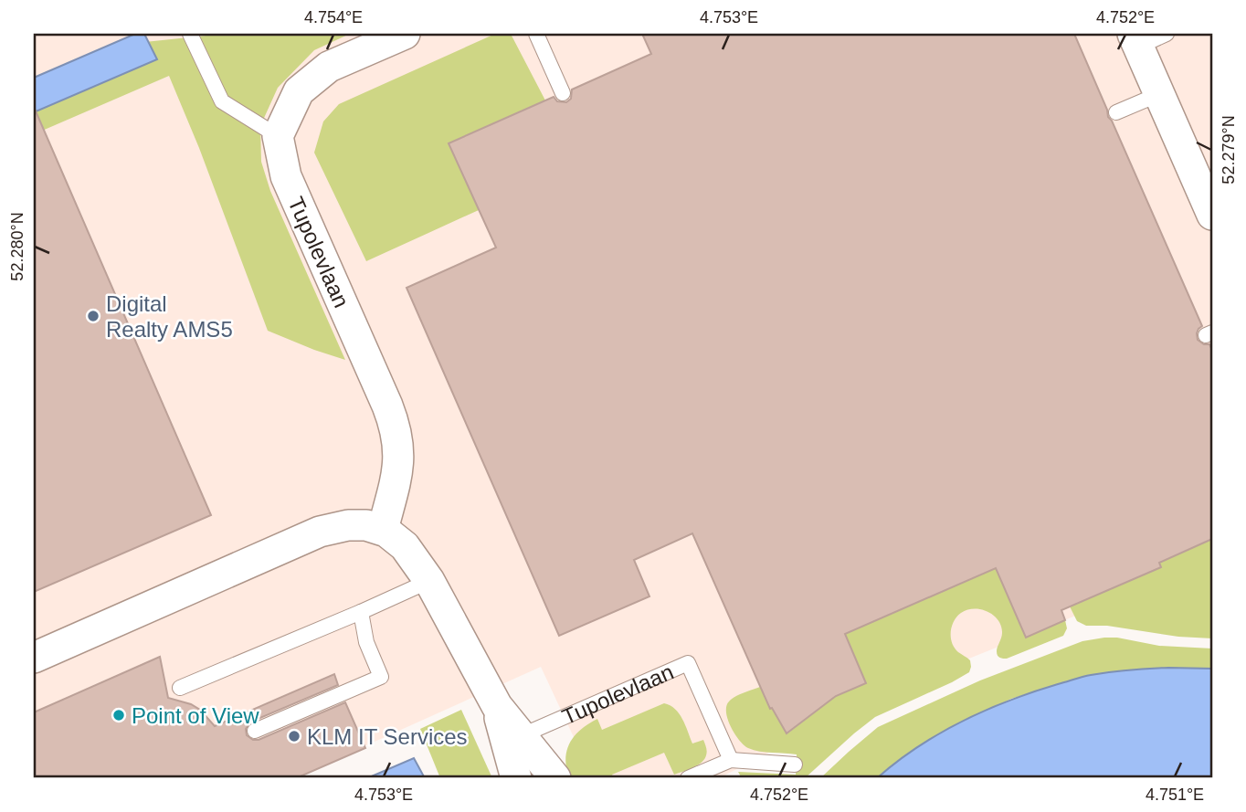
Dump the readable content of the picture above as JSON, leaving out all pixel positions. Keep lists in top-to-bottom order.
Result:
{
  "streets": {
    "street": ["Tupolevlaan"]
  },
  "places": ["Digital Realty AMS5", "Point of View", "KLM IT Services"],
  "coordinates": [
    "4.754°E",
    "4.753°E",
    "4.752°E",
    "52.279°N",
    "52.280°N",
    "4.751°E"
  ]
}
